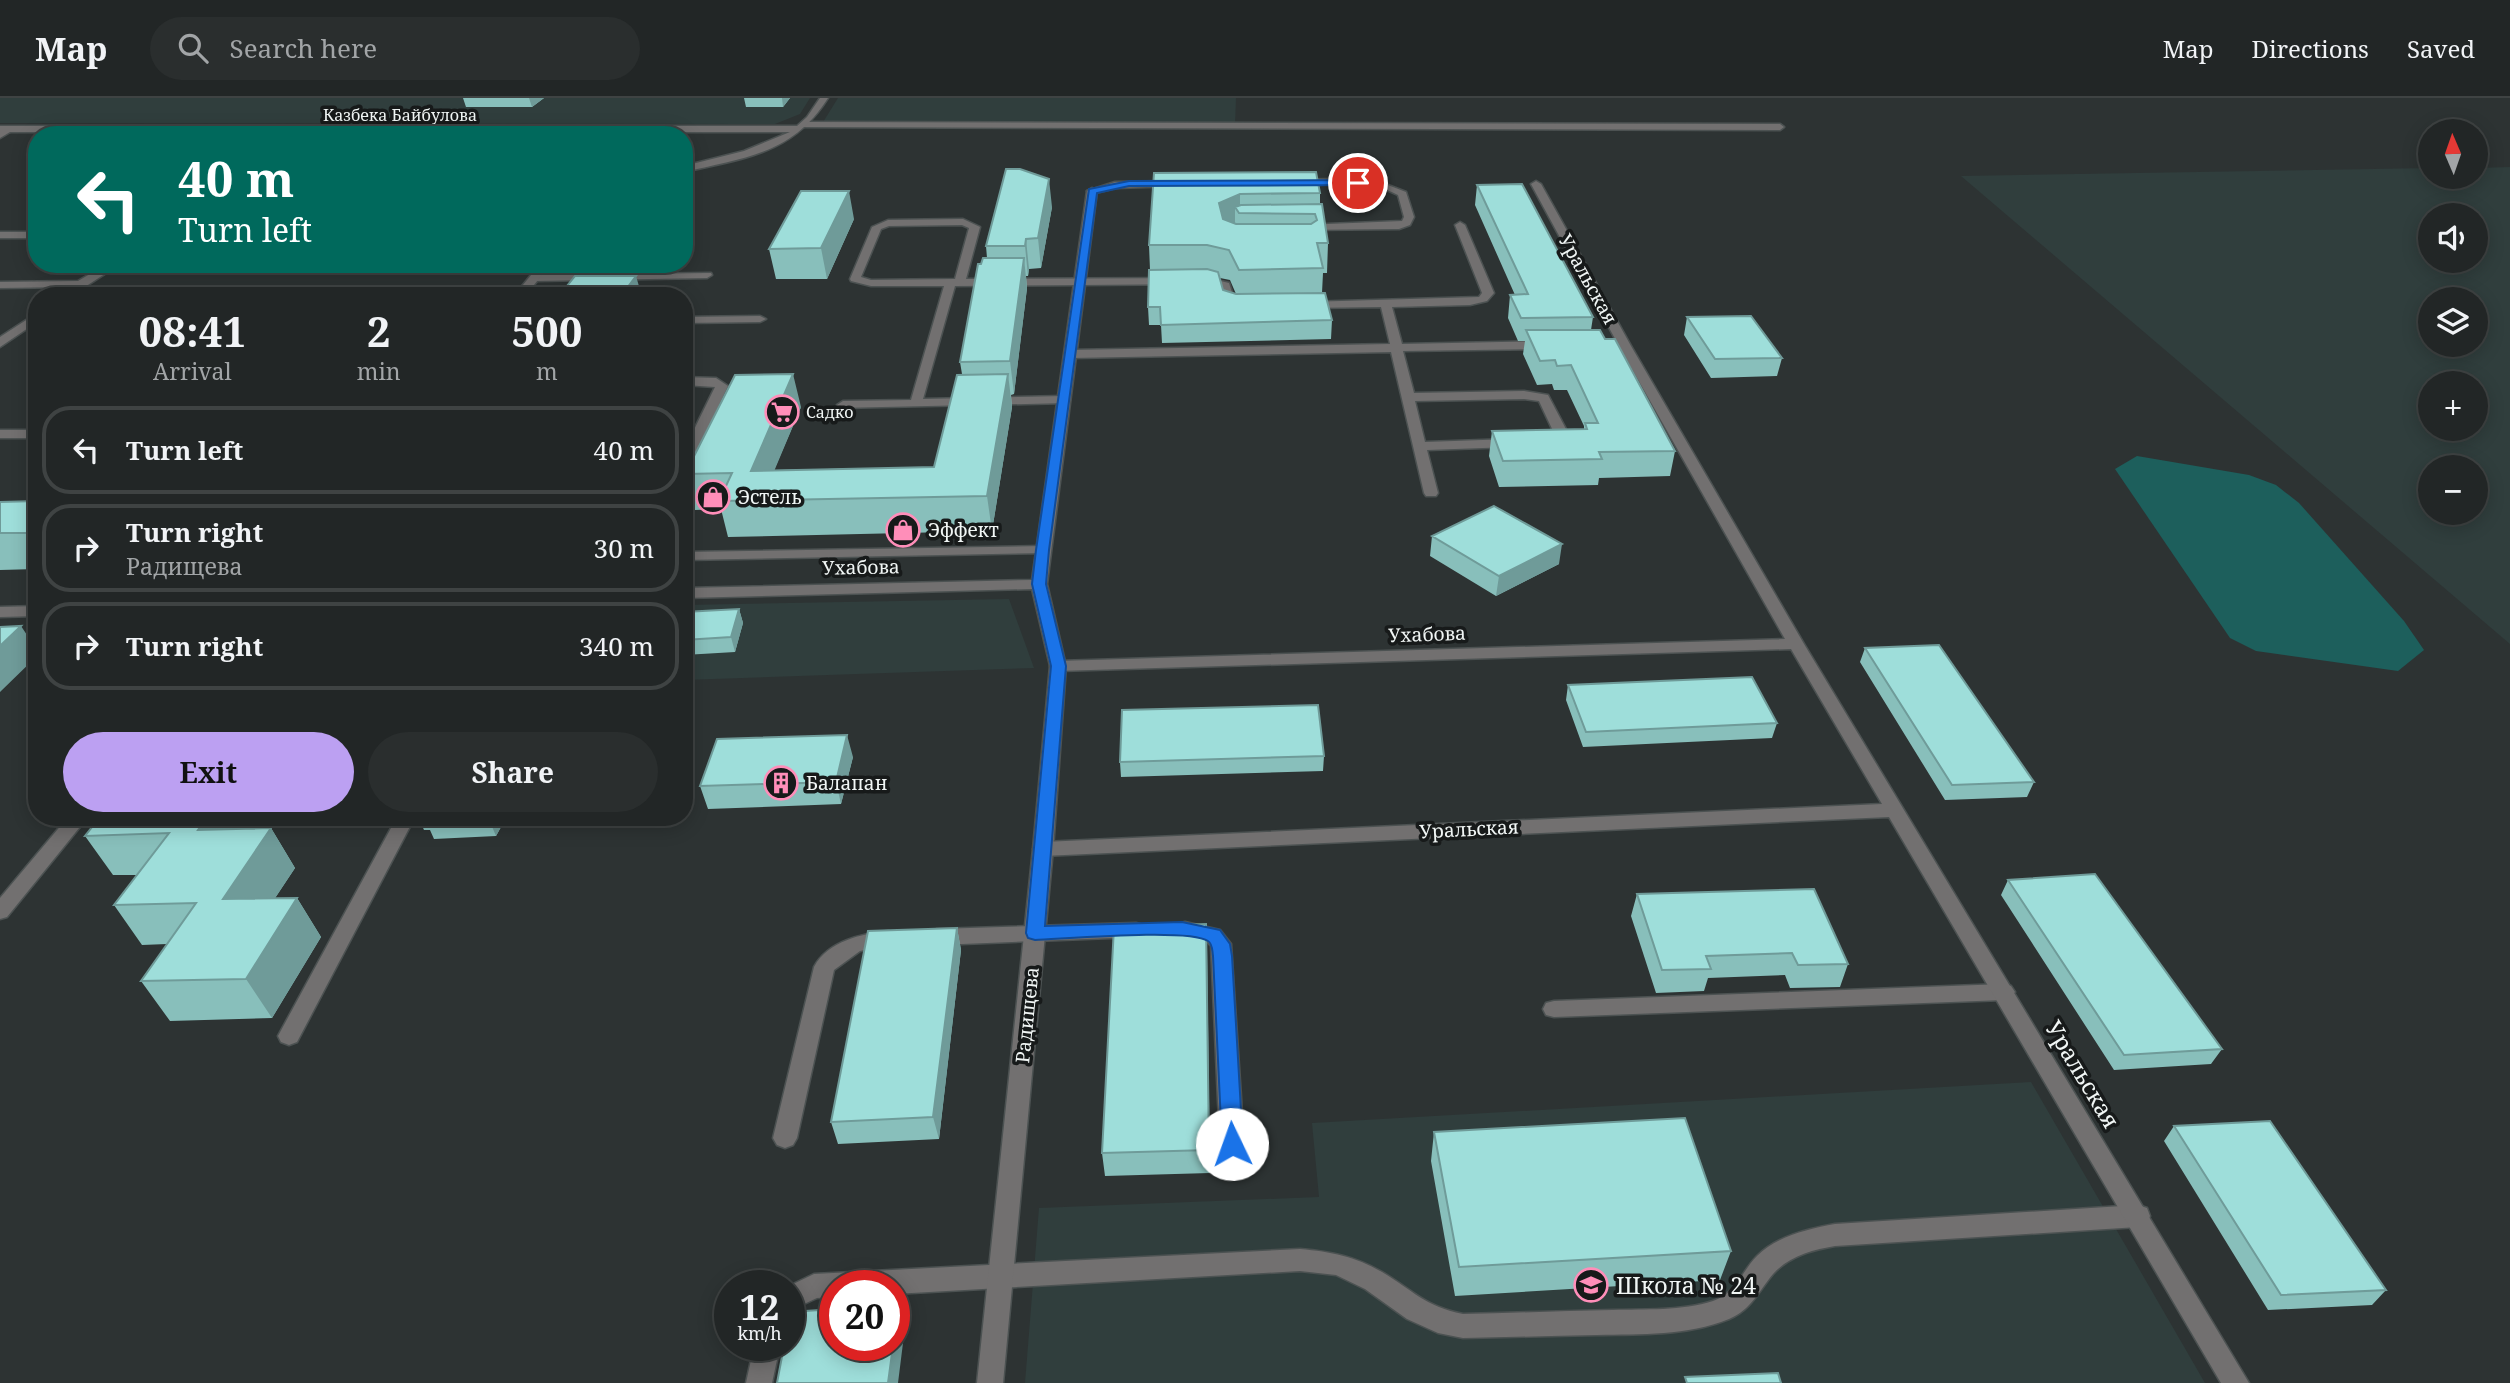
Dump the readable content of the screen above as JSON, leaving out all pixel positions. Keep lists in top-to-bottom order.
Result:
{
  "streets": {
    "street": [
      "Казбека Байбулова",
      "Уральская",
      "Ухабова",
      "Радищева"
    ]
  },
  "crossings": [
    ["Уральская", "Ухабова"],
    ["Уральская", "Радищева"],
    ["Ухабова", "Радищева"]
  ],
  "places": {
    "supermarket": ["Садко"],
    "shop": ["Эстель", "Эффект"],
    "building": ["Балапан"],
    "school or university": ["Школа № 24"]
  },
  "north": "top",
  "page": {
    "header": "Map",
    "search": "Search here",
    "nav": ["Map", "Directions", "Saved"],
    "map_buttons": ["+", "−"],
    "turn": ["40 m", "Turn left"],
    "eta": [
      "08:41",
      "Arrival",
      "2",
      "min",
      "500",
      "m"
    ],
    "list": [
      {
        "name": "Turn left",
        "value": "40 m"
      },
      {
        "name": "Turn right",
        "note": "Радищева",
        "value": "30 m"
      },
      {
        "name": "Turn right",
        "value": "340 m"
      }
    ],
    "buttons": ["Exit", "Share"],
    "speed": "12 km/h",
    "limit": "20"
  }
}
